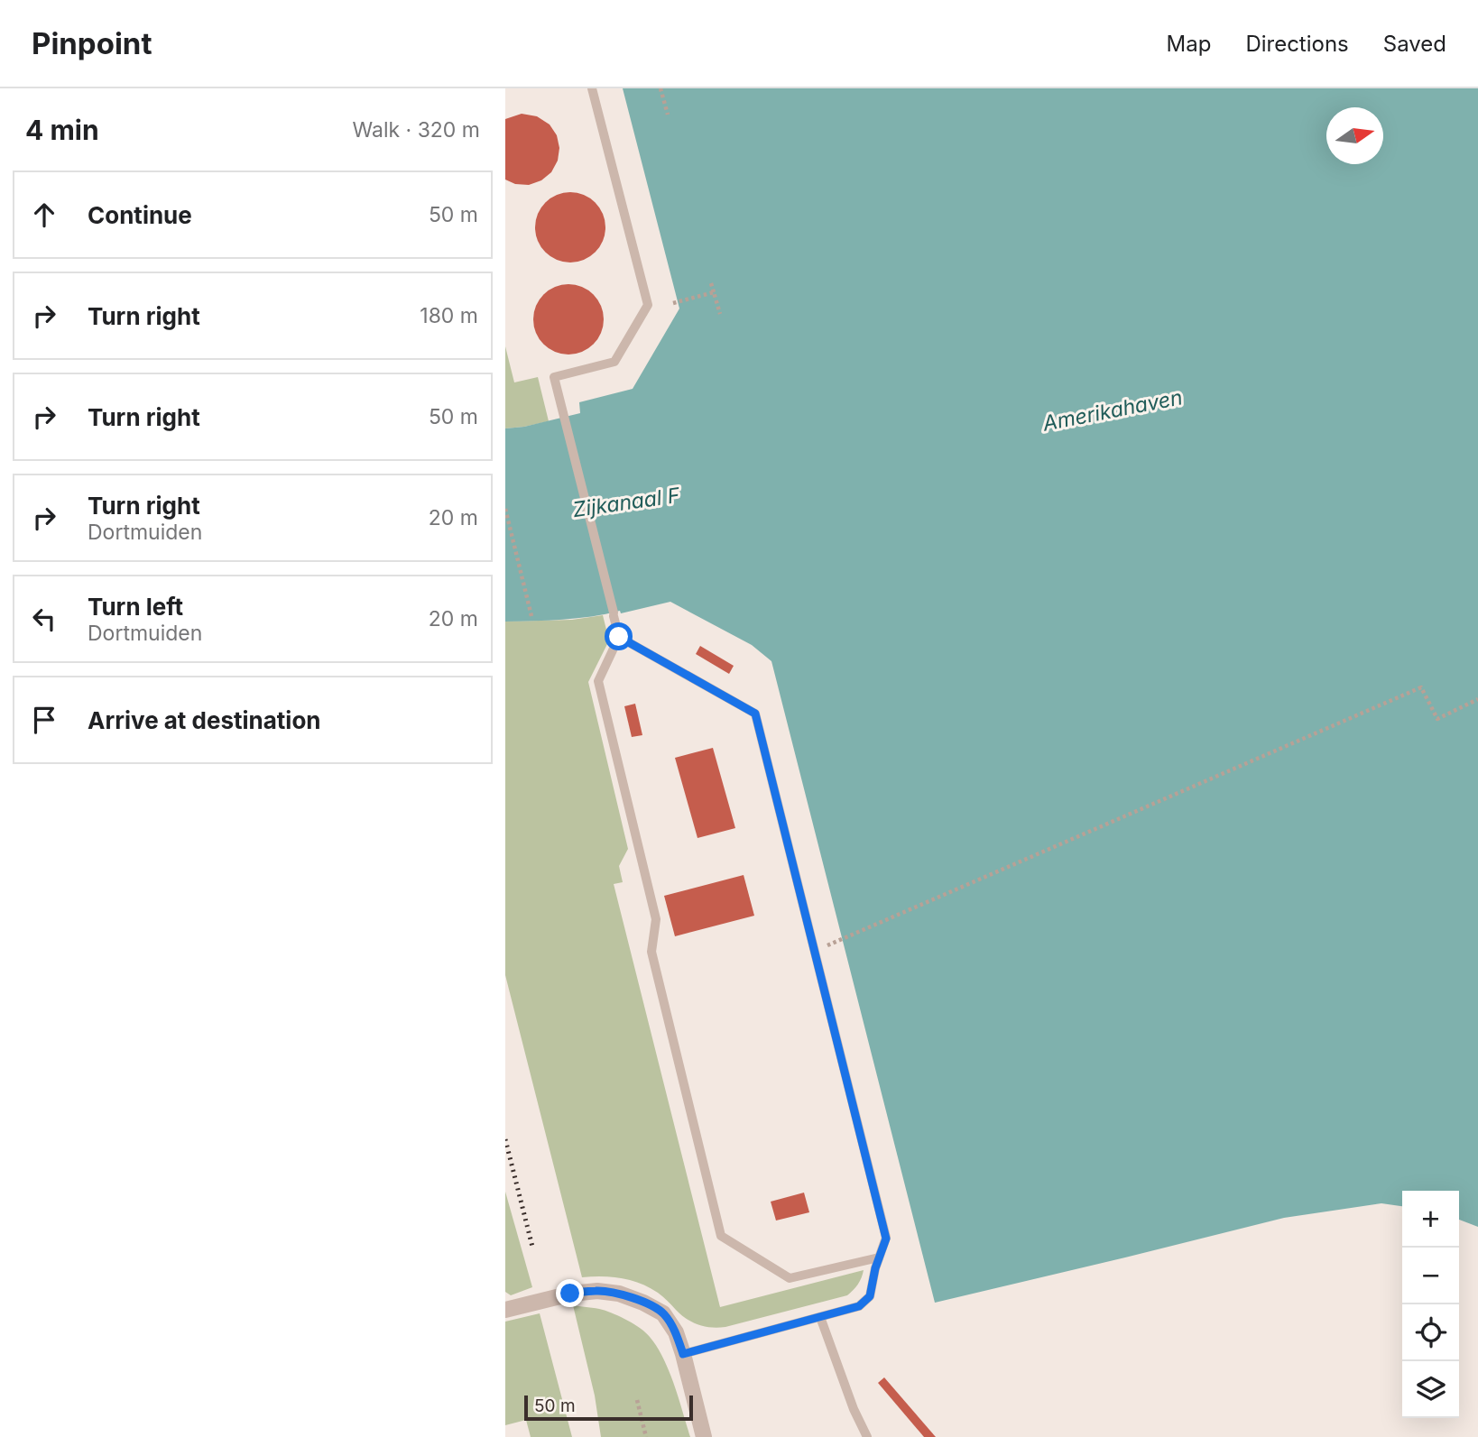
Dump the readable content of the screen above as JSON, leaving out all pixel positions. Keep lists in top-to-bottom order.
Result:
{
  "water": ["Amerikahaven", "Zijkanaal F"],
  "scale_bar": "50 m",
  "north": "right",
  "page": {
    "header": "Pinpoint",
    "nav": ["Map", "Directions", "Saved"],
    "heading": ["4 min", "Walk · 320 m"],
    "list": [
      ["Continue", "50 m"],
      ["Turn right", "180 m"],
      ["Turn right", "50 m"],
      ["Turn right", "Dortmuiden", "20 m"],
      ["Turn left", "Dortmuiden", "20 m"],
      "Arrive at destination"
    ],
    "map_buttons": ["+", "−"],
    "scale": "50 m"
  }
}
